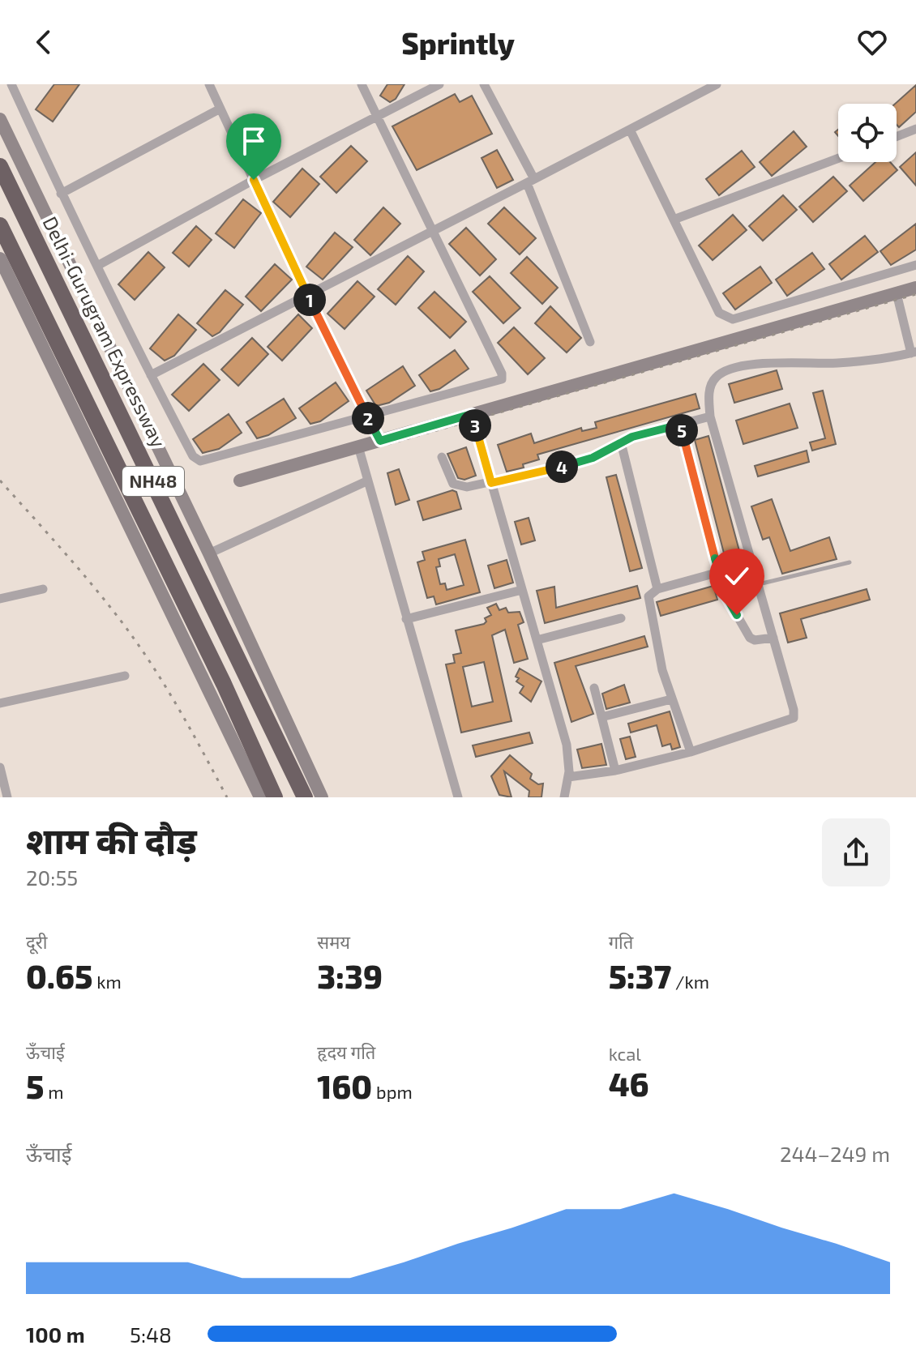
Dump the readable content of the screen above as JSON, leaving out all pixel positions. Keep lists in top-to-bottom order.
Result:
{
  "streets": {
    "highway": ["Delhi-Gurugram Expressway", "NH48"]
  },
  "page": {
    "header": "Sprintly",
    "pins": [
      "1",
      "2",
      "3",
      "5",
      "4"
    ],
    "heading": ["शाम की दौड़", "20:55"],
    "stats": [
      ["दूरी", "0.65 km"],
      ["समय", "3:39"],
      ["गति", "5:37 /km"],
      ["ऊँचाई", "5 m"],
      ["हृदय गति", "160 bpm"],
      ["kcal", "46"]
    ],
    "chart": ["ऊँचाई", "244–249 m"],
    "list": [
      {
        "name": "100 m",
        "note": "5:48"
      }
    ]
  }
}
